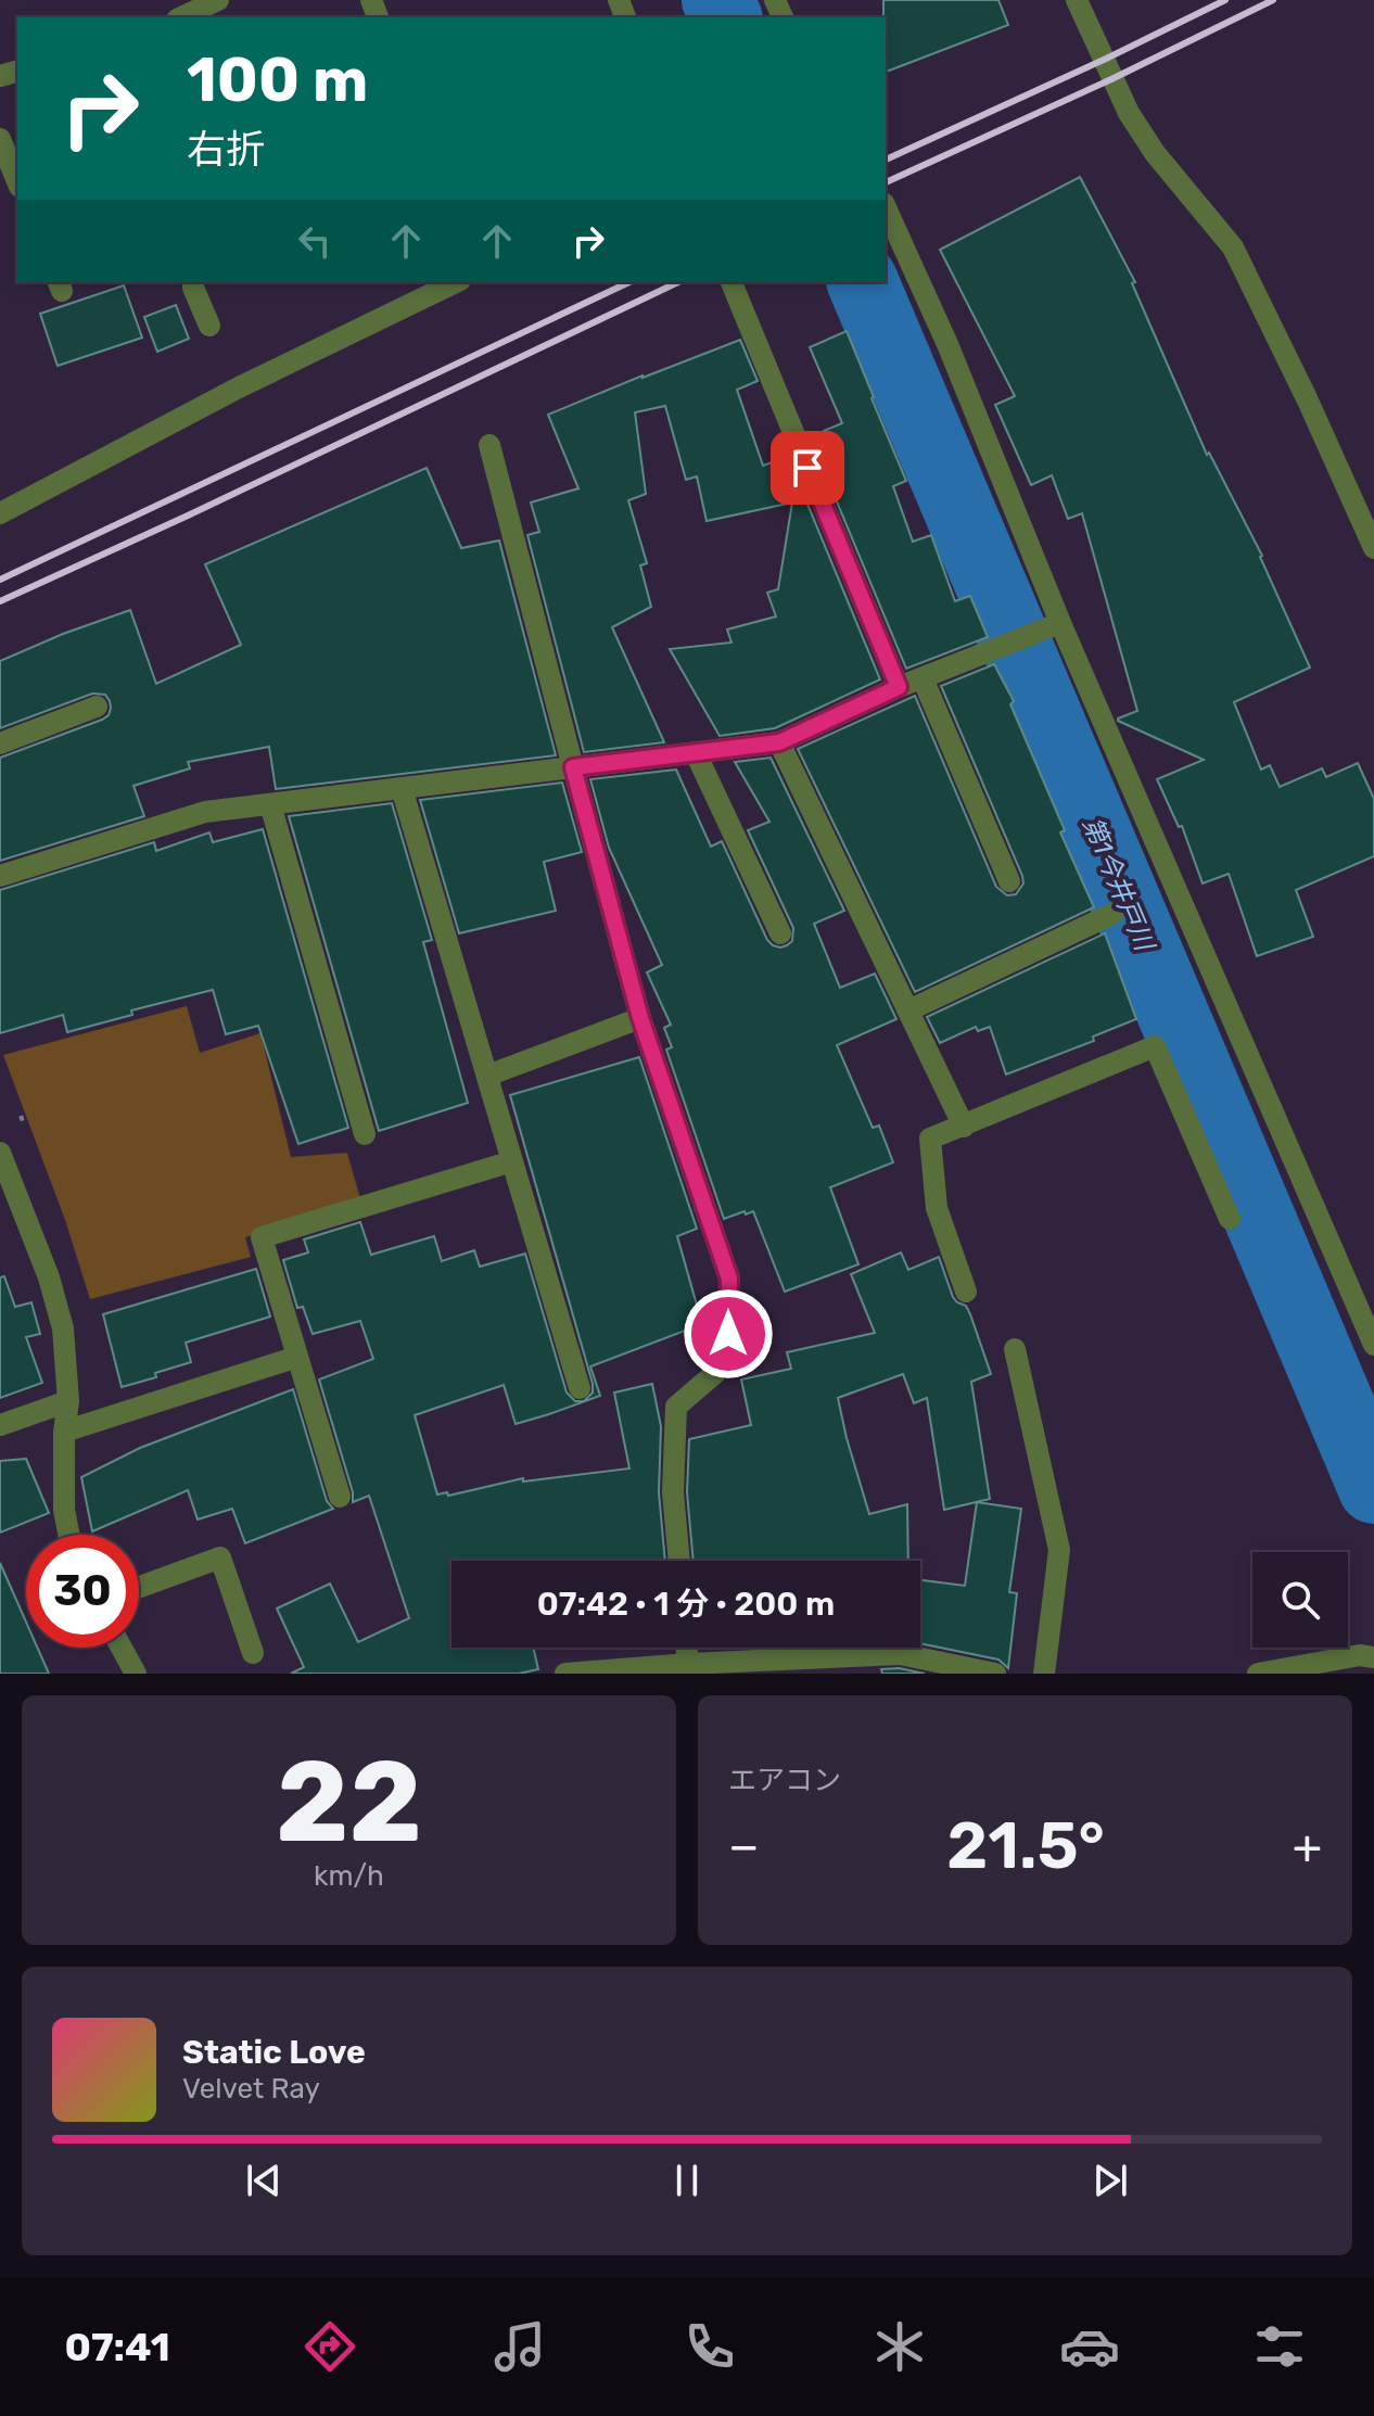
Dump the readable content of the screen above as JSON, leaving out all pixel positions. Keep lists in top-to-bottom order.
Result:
{
  "water": ["第1今井戸川"],
  "page": {
    "turn": ["100 m", "右折"],
    "limit": "30",
    "trip": "07:42 · 1 分 · 200 m",
    "tile": [
      ["22", "km/h"],
      "エアコン"
    ],
    "heat": ["−", "21.5°", "+"],
    "song": ["Static Love", "Velvet Ray"],
    "tabs": "07:41"
  }
}
